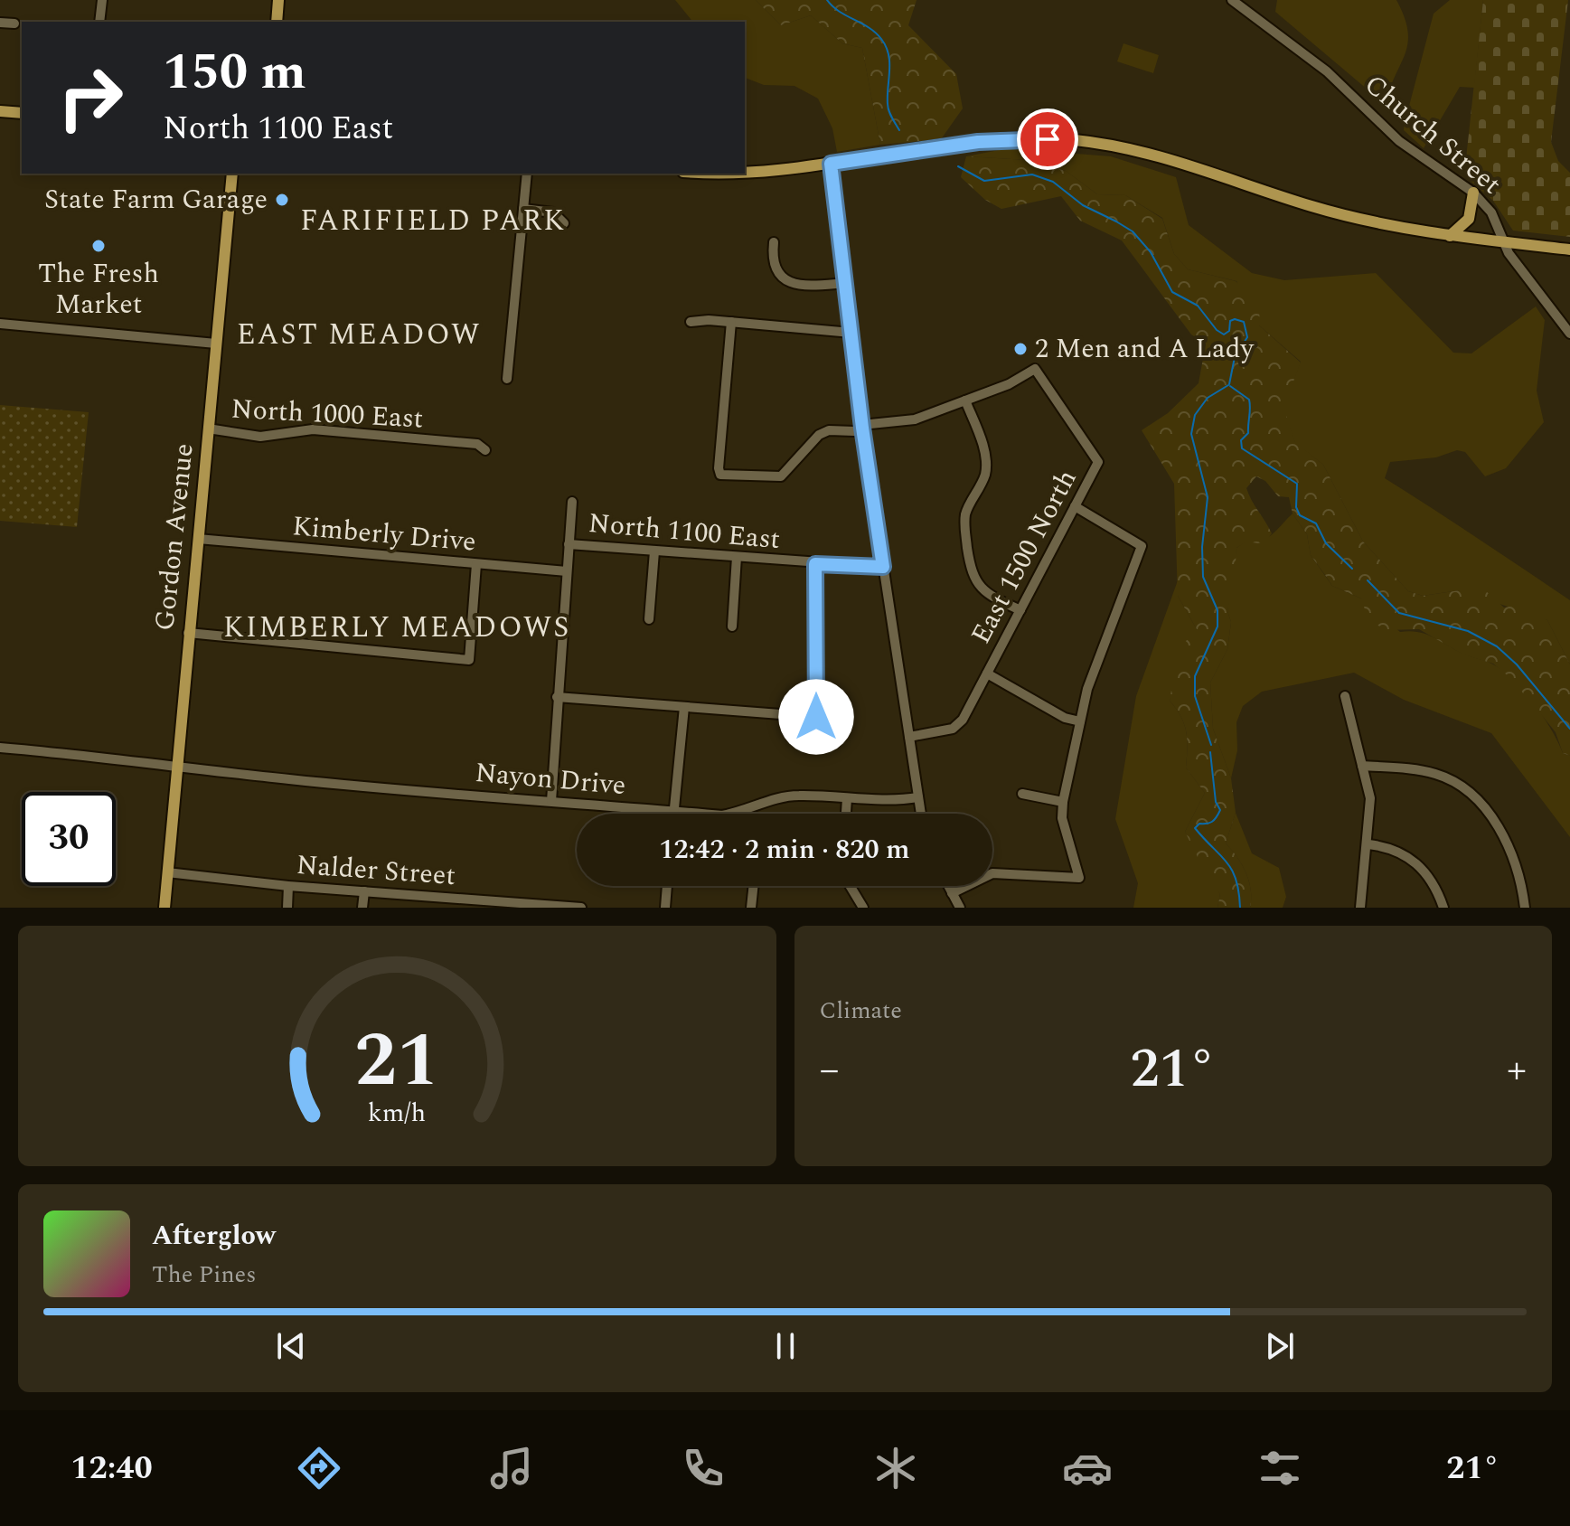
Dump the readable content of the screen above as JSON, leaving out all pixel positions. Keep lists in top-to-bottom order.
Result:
{
  "streets": {
    "main road": ["Gordon Avenue"],
    "street": [
      "Church Street",
      "North 1000 East",
      "North 1100 East",
      "Kimberly Drive",
      "East 1500 North",
      "Nayon Drive",
      "Nalder Street"
    ]
  },
  "crossings": [
    ["North 1000 East", "Gordon Avenue"],
    ["Kimberly Drive", "Gordon Avenue"],
    ["Gordon Avenue", "Nayon Drive"],
    ["Gordon Avenue", "Nalder Street"]
  ],
  "districts": ["FARIFIELD PARK", "EAST MEADOW", "KIMBERLY MEADOWS"],
  "places": ["State Farm Garage", "The Fresh Market", "2 Men and A Lady"],
  "page": {
    "turn": ["150 m", "North 1100 East"],
    "limit": "30",
    "trip": "12:42 · 2 min · 820 m",
    "tile": "Climate",
    "heat": ["−", "21°", "+"],
    "song": ["Afterglow", "The Pines"],
    "tabs": ["12:40", "21°"],
    "gauge": ["21", "km/h"]
  }
}
